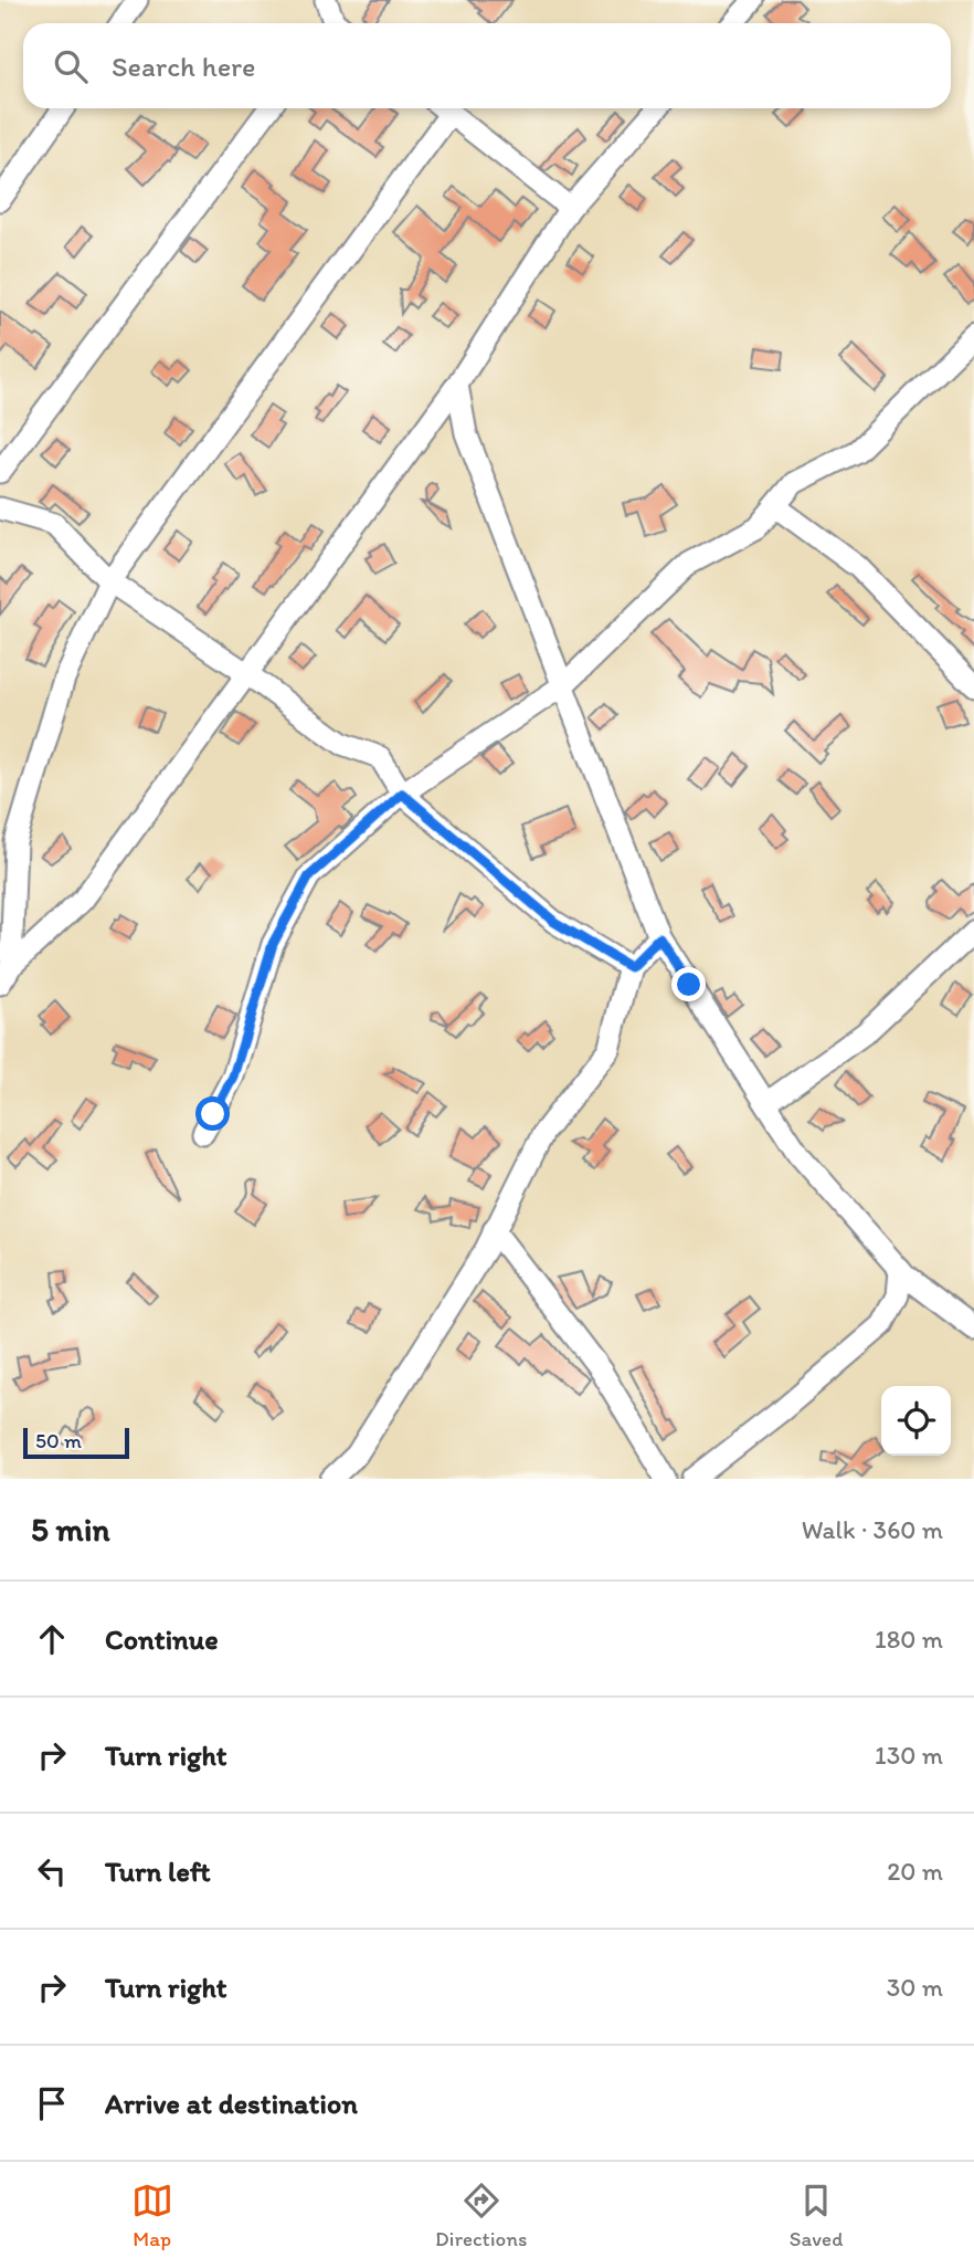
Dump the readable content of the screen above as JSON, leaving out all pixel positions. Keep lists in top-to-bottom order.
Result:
{
  "scale_bar": "50 m",
  "page": {
    "search": "Search here",
    "scale": "50 m",
    "heading": ["5 min", "Walk · 360 m"],
    "list": [
      ["Continue", "180 m"],
      ["Turn right", "130 m"],
      ["Turn left", "20 m"],
      ["Turn right", "30 m"],
      "Arrive at destination"
    ],
    "nav": ["Map", "Directions", "Saved"]
  }
}
